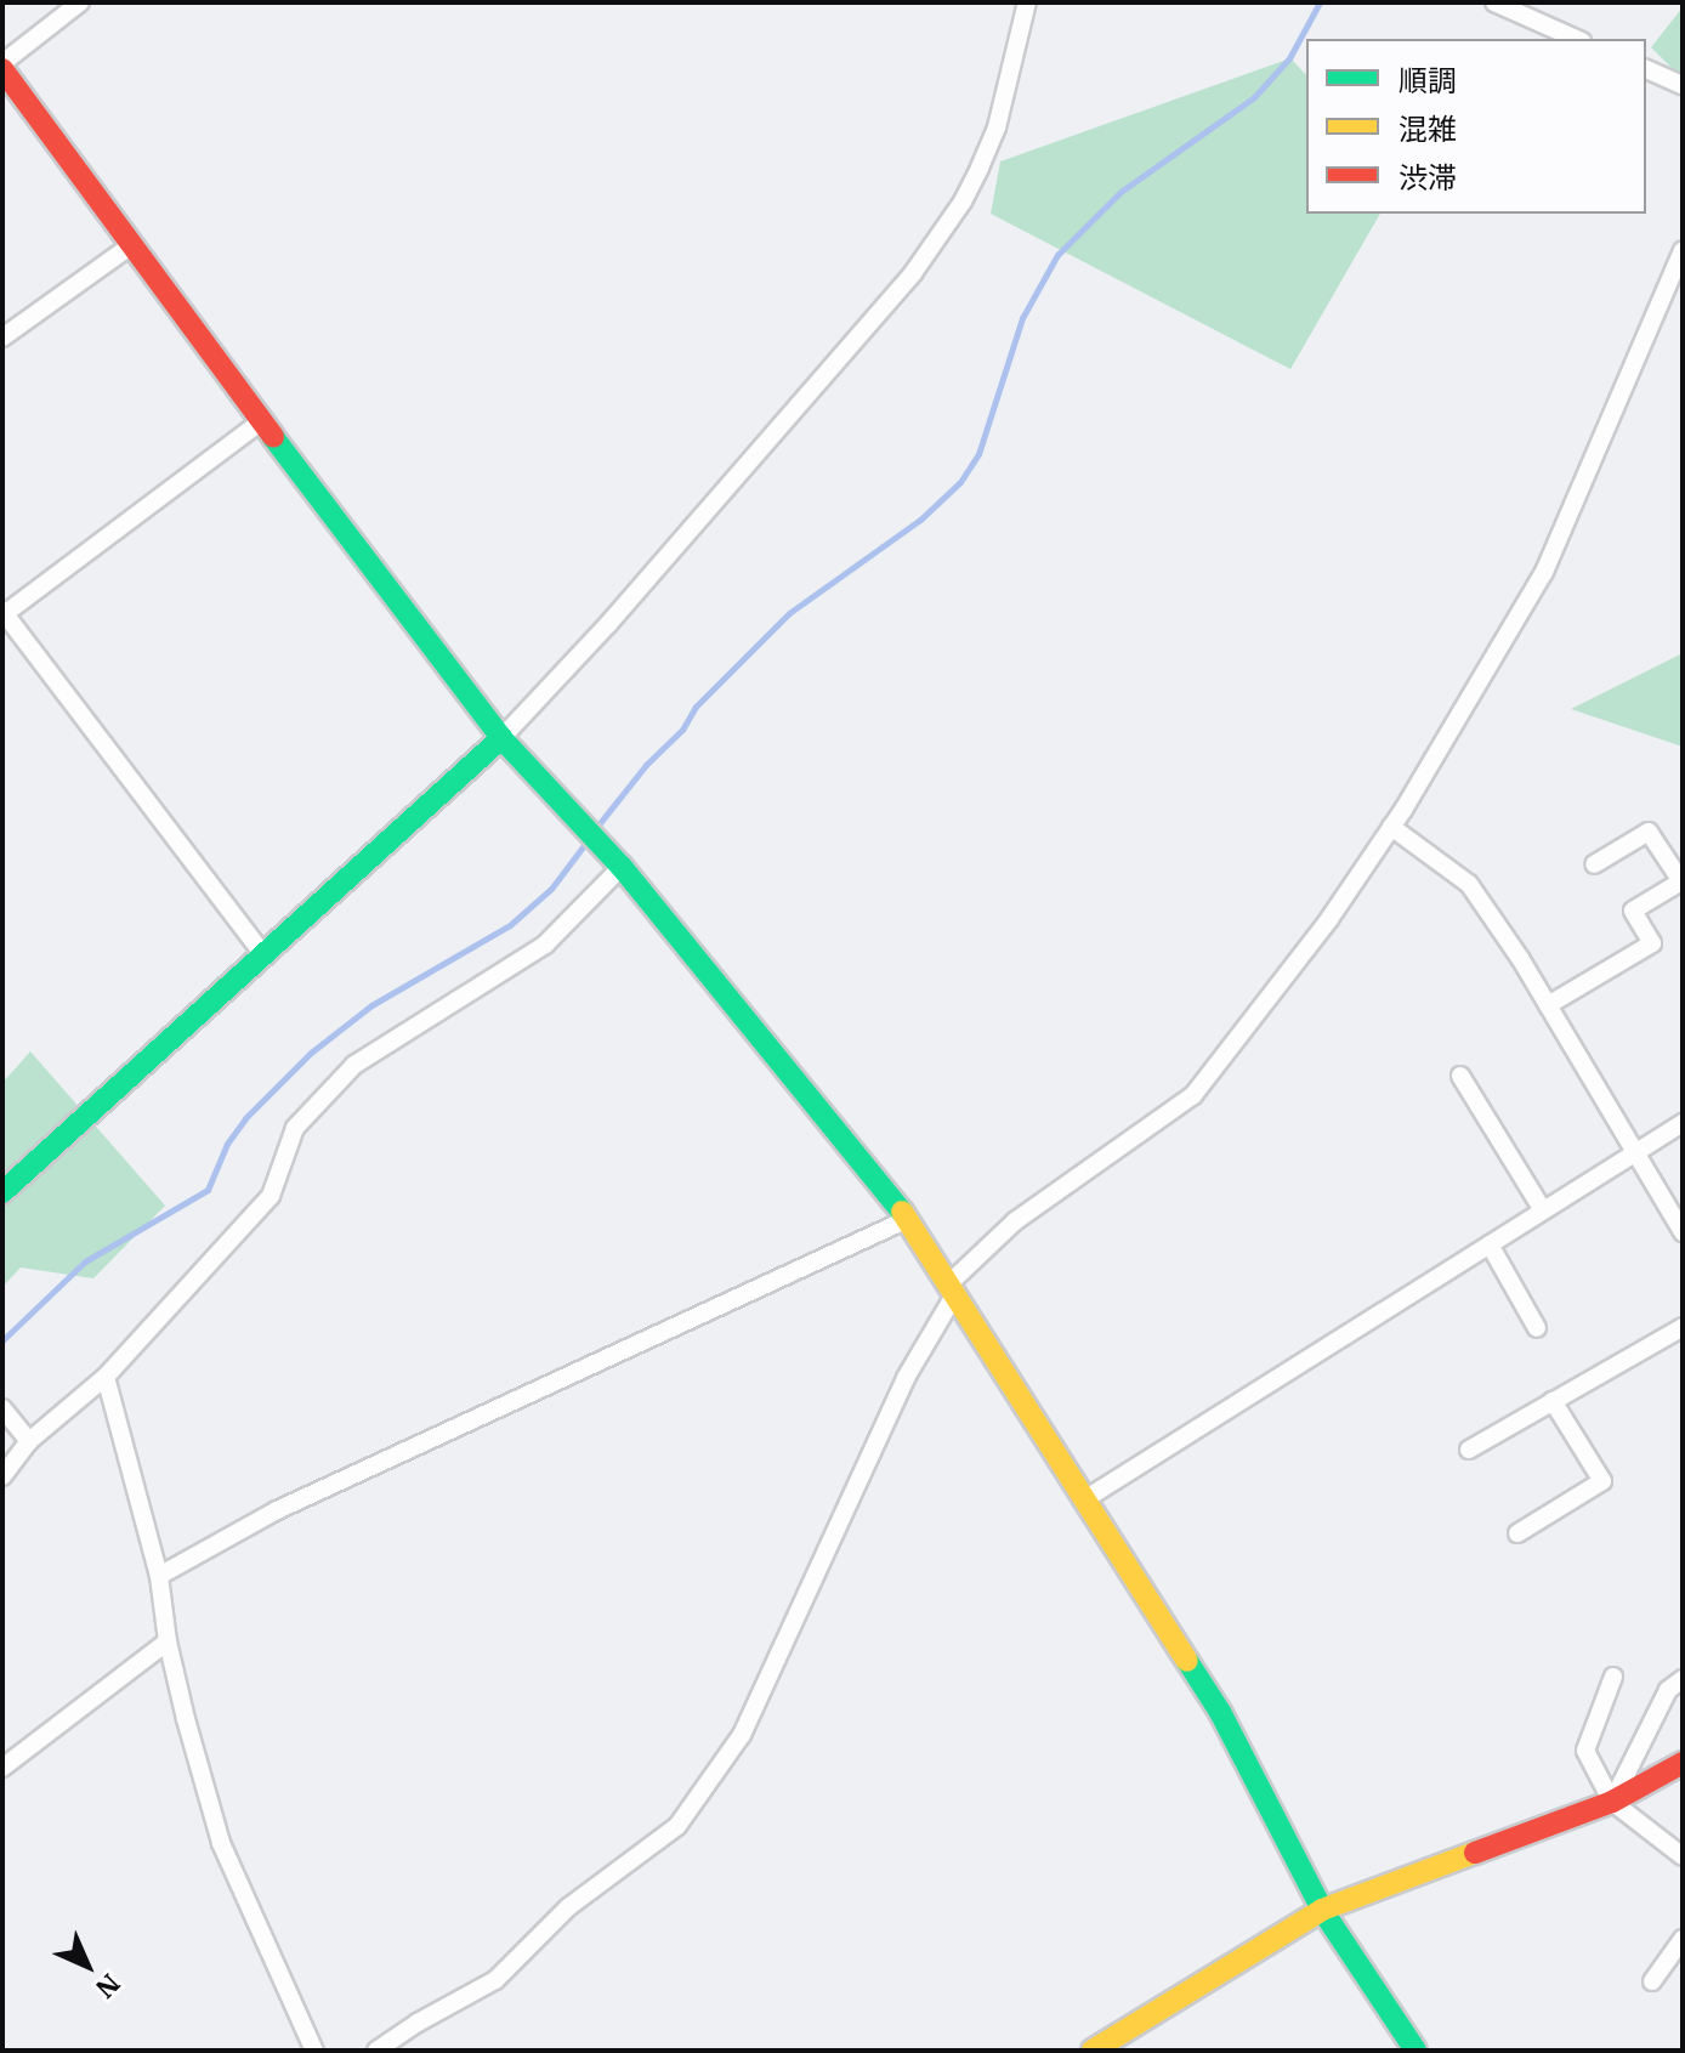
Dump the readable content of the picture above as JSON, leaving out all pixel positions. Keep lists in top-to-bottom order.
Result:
{
  "legend": ["順調", "混雑", "渋滞"],
  "north": "bottom right"
}
